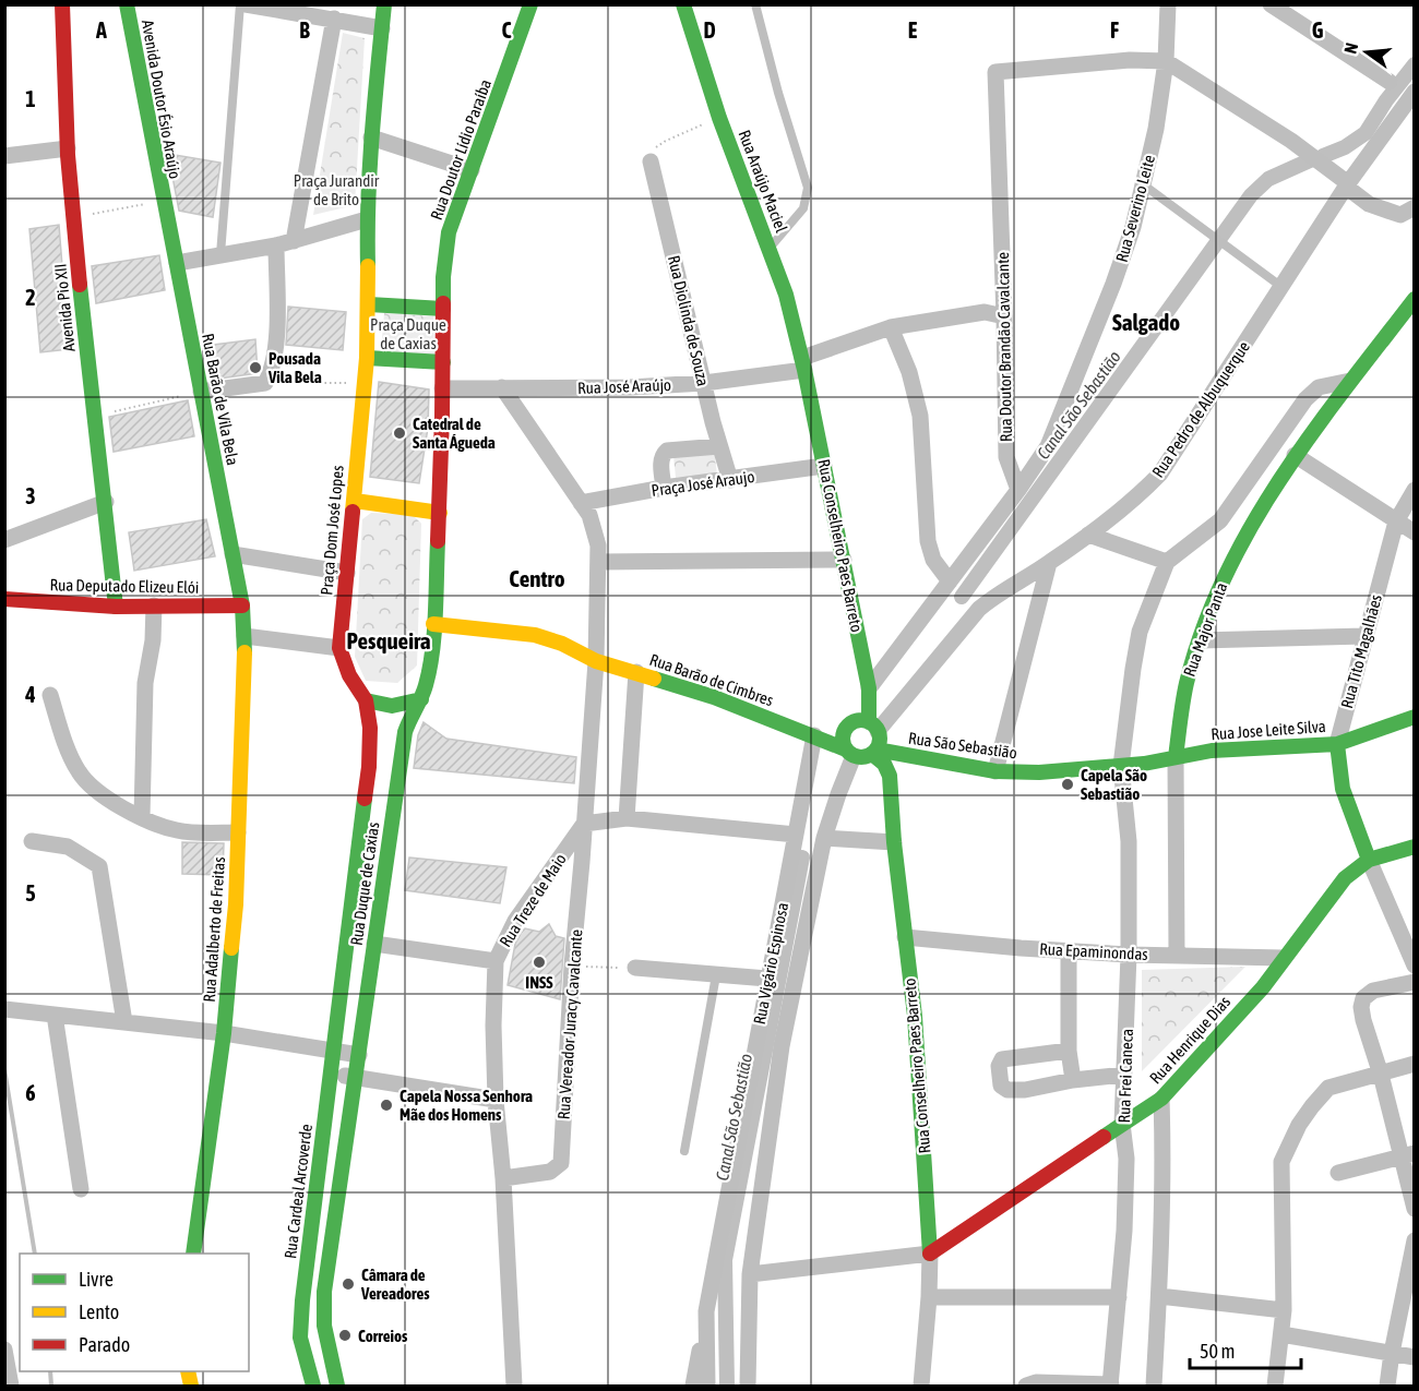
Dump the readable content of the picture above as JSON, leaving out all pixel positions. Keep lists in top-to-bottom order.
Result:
{
  "streets": {
    "main road": [
      "Avenida Doutor Ésio Araújo",
      "Rua Doutor Lídio Paraíba",
      "Rua Araújo Maciel",
      "Avenida Pio XII",
      "Rua Barão de Vila Bela",
      "Praça Dom José Lopes",
      "Rua Conselheiro Paes Barreto",
      "Rua Deputado Elizeu Elói",
      "Rua Major Panta",
      "Rua Tito Magalhães",
      "Rua Barão de Cimbres",
      "Rua Jose Leite Silva",
      "Rua São Sebastião",
      "Rua Duque de Caxias",
      "Rua Adalberto de Freitas",
      "Rua Henrique Dias",
      "Rua Cardeal Arcoverde"
    ],
    "street": [
      "Rua Severino Leite",
      "Rua Diolinda de Souza",
      "Rua Doutor Brandão Cavalcante",
      "Rua José Araújo",
      "Rua Pedro de Albuquerque",
      "Praça José Araujo",
      "Rua Treze de Maio",
      "Rua Epaminondas",
      "Rua Vigário Espinosa",
      "Rua Vereador Juracy Cavalcante",
      "Rua Frei Caneca"
    ]
  },
  "crossings": [
    ["Avenida Doutor Ésio Araújo", "Rua Barão de Vila Bela"],
    ["Rua Araújo Maciel", "Rua José Araújo"],
    ["Rua Araújo Maciel", "Rua Conselheiro Paes Barreto"],
    ["Rua Severino Leite", "Rua Doutor Brandão Cavalcante"],
    ["Avenida Pio XII", "Rua Deputado Elizeu Elói"],
    ["Rua Diolinda de Souza", "Rua José Araújo"],
    ["Rua Diolinda de Souza", "Praça José Araujo"],
    ["Rua Doutor Brandão Cavalcante", "Rua José Araújo"],
    ["Rua José Araújo", "Rua Conselheiro Paes Barreto"],
    ["Rua José Araújo", "Rua Vereador Juracy Cavalcante"],
    ["Rua Barão de Vila Bela", "Rua Deputado Elizeu Elói"],
    ["Rua Barão de Vila Bela", "Rua Adalberto de Freitas"],
    ["Rua Pedro de Albuquerque", "Rua Conselheiro Paes Barreto"],
    ["Rua Pedro de Albuquerque", "Rua Barão de Cimbres"],
    ["Rua Pedro de Albuquerque", "Rua São Sebastião"],
    ["Rua Pedro de Albuquerque", "Rua Vigário Espinosa"],
    ["Praça José Araujo", "Rua Conselheiro Paes Barreto"],
    ["Praça José Araujo", "Rua Vereador Juracy Cavalcante"],
    ["Praça Dom José Lopes", "Rua Duque de Caxias"],
    ["Rua Conselheiro Paes Barreto", "Rua Barão de Cimbres"],
    ["Rua Conselheiro Paes Barreto", "Rua São Sebastião"],
    ["Rua Conselheiro Paes Barreto", "Rua Epaminondas"],
    ["Rua Conselheiro Paes Barreto", "Rua Vigário Espinosa"],
    ["Rua Conselheiro Paes Barreto", "Rua Henrique Dias"],
    ["Rua Deputado Elizeu Elói", "Rua Adalberto de Freitas"],
    ["Rua Major Panta", "Rua Jose Leite Silva"],
    ["Rua Major Panta", "Rua Epaminondas"],
    ["Rua Tito Magalhães", "Rua Jose Leite Silva"],
    ["Rua Tito Magalhães", "Rua Henrique Dias"],
    ["Rua Barão de Cimbres", "Rua São Sebastião"],
    ["Rua Barão de Cimbres", "Rua Vigário Espinosa"],
    ["Rua Barão de Cimbres", "Rua Vereador Juracy Cavalcante"],
    ["Rua Jose Leite Silva", "Rua São Sebastião"],
    ["Rua Jose Leite Silva", "Rua Frei Caneca"],
    ["Rua São Sebastião", "Rua Vigário Espinosa"],
    ["Rua São Sebastião", "Rua Frei Caneca"],
    ["Rua Duque de Caxias", "Rua Cardeal Arcoverde"],
    ["Rua Treze de Maio", "Rua Vereador Juracy Cavalcante"],
    ["Rua Epaminondas", "Rua Henrique Dias"],
    ["Rua Epaminondas", "Rua Frei Caneca"],
    ["Rua Henrique Dias", "Rua Frei Caneca"]
  ],
  "districts": ["Salgado", "Centro", "Pesqueira"],
  "water": ["Canal São Sebastião"],
  "parks": ["Praça Jurandir de Brito", "Praça Duque de Caxias"],
  "places": [
    "Pousada Vila Bela",
    "Catedral de Santa Águeda",
    "Capela São Sebastião",
    "INSS",
    "Capela Nossa Senhora Mãe dos Homens",
    "Câmara de Vereadores",
    "Correios"
  ],
  "legend": ["Livre", "Lento", "Parado"],
  "scale_bar": "50 m",
  "north": "left",
  "grid": {
    "columns": [
      "A",
      "B",
      "C",
      "D",
      "E",
      "F",
      "G"
    ],
    "rows": [
      "1",
      "2",
      "3",
      "4",
      "5",
      "6"
    ]
  }
}
